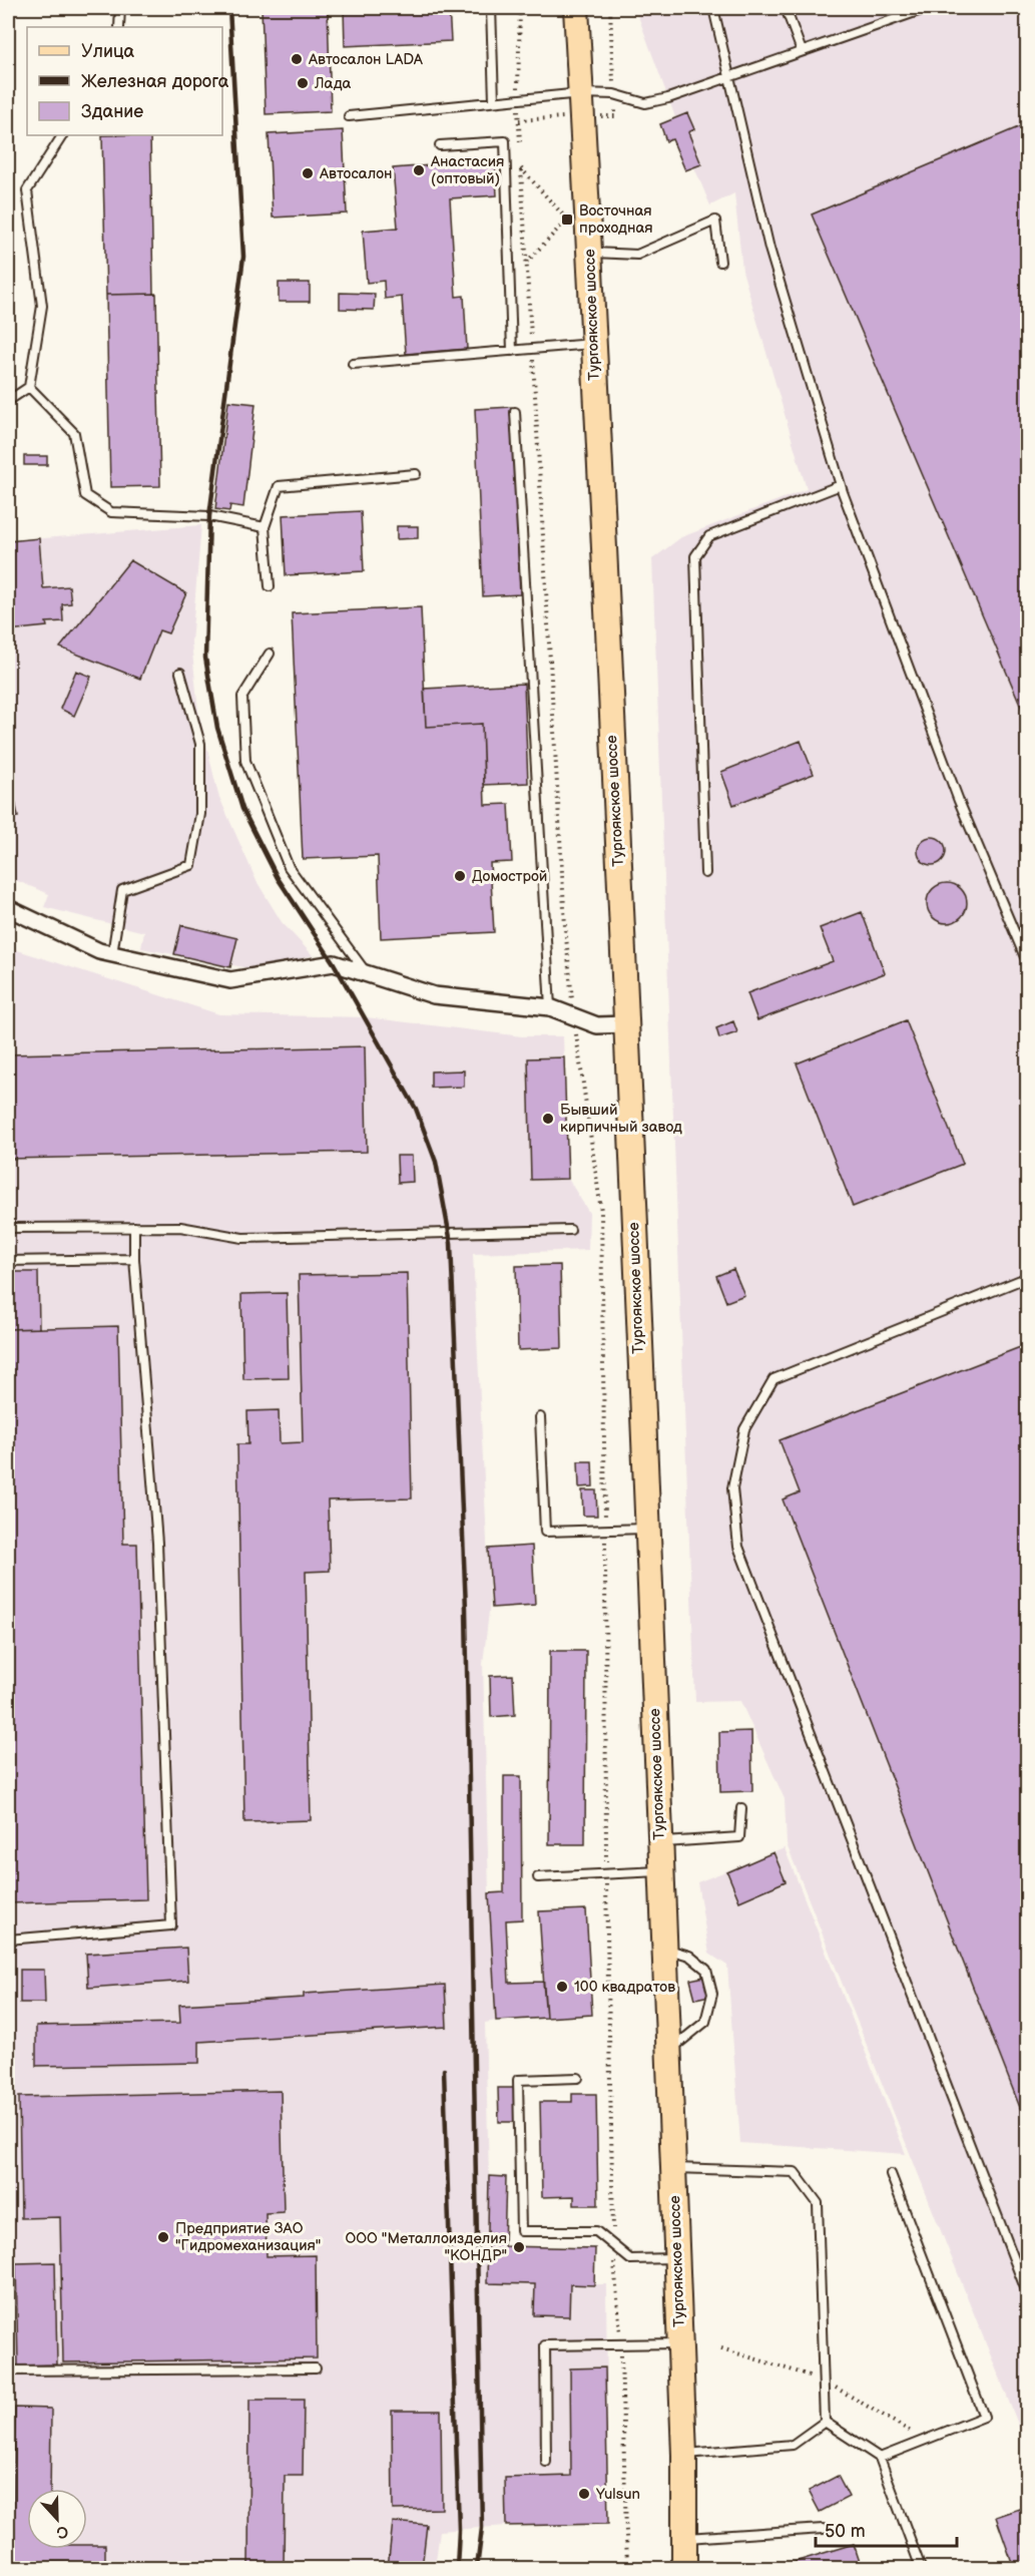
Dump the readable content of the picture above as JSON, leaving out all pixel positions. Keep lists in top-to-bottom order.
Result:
{
  "streets": {
    "main road": ["Тургоякское шоссе"]
  },
  "places": {
    "other": [
      "Автосалон LADA",
      "Лада",
      "Анастасия (оптовый)",
      "Автосалон",
      "Домострой",
      "Бывший кирпичный завод",
      "100 квадратов",
      "Предприятие ЗАО \"Гидромеханизация\"",
      "ООО \"Металлоизделия \"КОНДР\"",
      "Yulsun"
    ],
    "transit": ["Восточная проходная"]
  },
  "legend": ["Улица", "Железная дорога", "Здание"],
  "scale_bar": "50 m",
  "north": "bottom"
}
